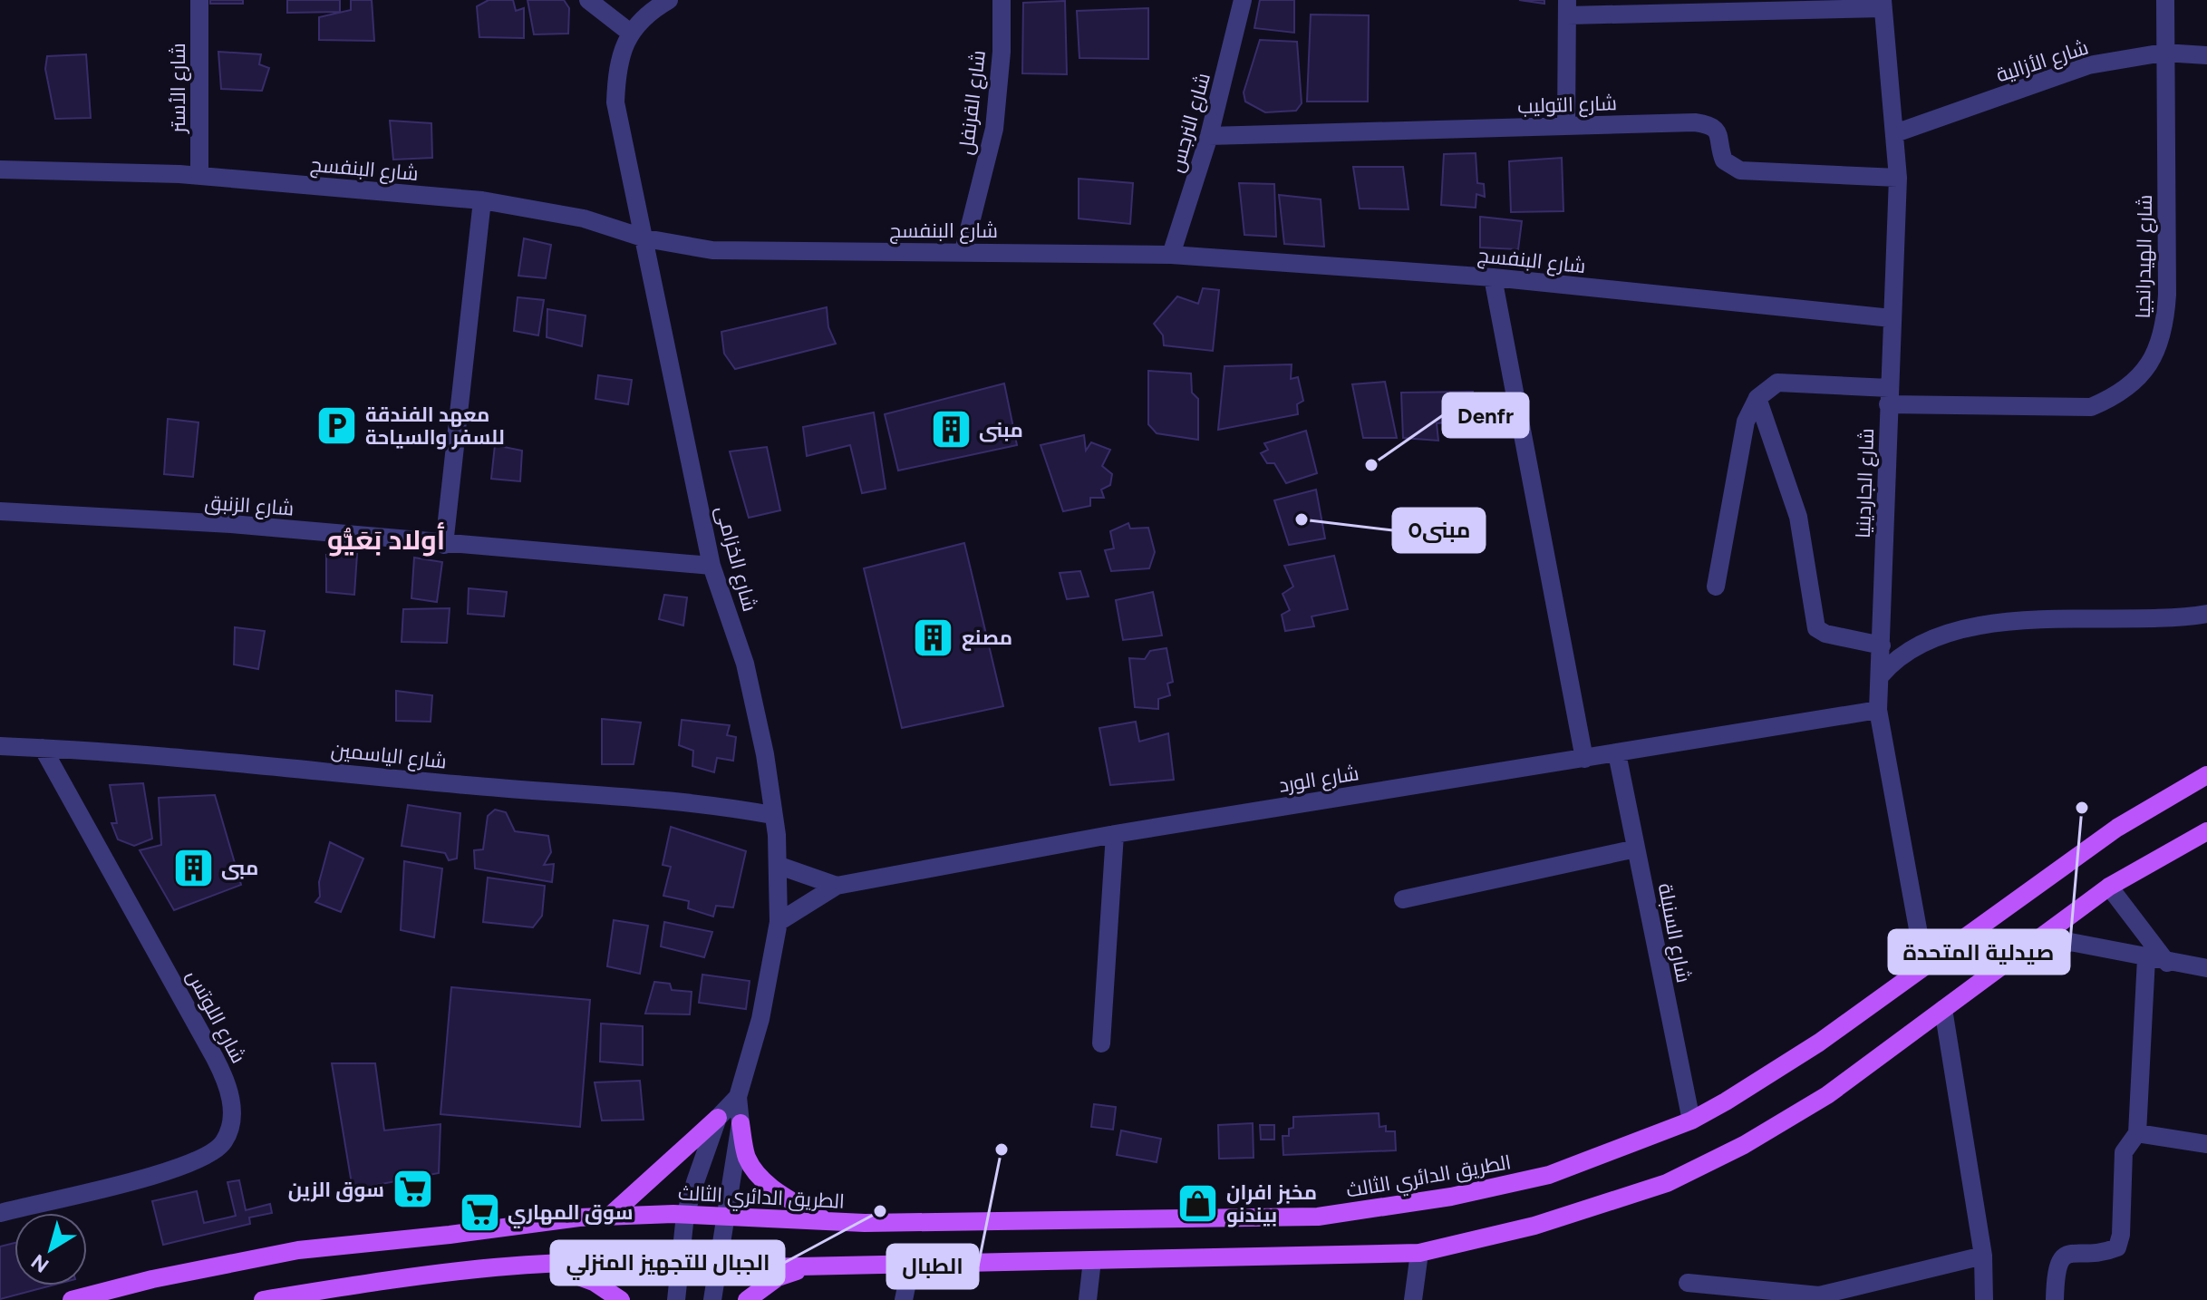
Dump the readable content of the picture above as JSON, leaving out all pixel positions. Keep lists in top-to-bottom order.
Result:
{
  "streets": {
    "main road": ["الطريق الدائري الثالث"],
    "street": [
      "شارع الأزالية",
      "شارع الأستر",
      "شارع القرنفل",
      "شارع التوليب",
      "شارع النرجس",
      "شارع البنفسج",
      "شارع الهيدرانجيا",
      "شارع الجاردينيا",
      "شارع الزنبق",
      "شارع الخزامى",
      "شارع الياسمين",
      "شارع الورد",
      "شارع السنبلة",
      "شارع اللوتس"
    ]
  },
  "crossings": [
    ["شارع الأزالية", "شارع الهيدرانجيا"],
    ["شارع الأزالية", "شارع الجاردينيا"],
    ["شارع الأستر", "شارع البنفسج"],
    ["شارع القرنفل", "شارع البنفسج"],
    ["شارع التوليب", "شارع النرجس"],
    ["شارع التوليب", "شارع الجاردينيا"],
    ["شارع النرجس", "شارع البنفسج"],
    ["شارع البنفسج", "شارع الجاردينيا"],
    ["شارع البنفسج", "شارع الخزامى"],
    ["شارع الهيدرانجيا", "شارع الجاردينيا"],
    ["شارع الجاردينيا", "شارع الورد"],
    ["شارع الجاردينيا", "الطريق الدائري الثالث"],
    ["شارع الزنبق", "شارع الخزامى"],
    ["شارع الخزامى", "شارع الياسمين"],
    ["شارع الخزامى", "شارع الورد"],
    ["شارع الياسمين", "شارع اللوتس"],
    ["شارع الورد", "شارع السنبلة"],
    ["شارع السنبلة", "الطريق الدائري الثالث"]
  ],
  "districts": ["أولاد بَعَيُّو"],
  "places": {
    "parking": ["معهد الفندقة للسفر والسياحة"],
    "building": ["مبنى", "مصنع", "مبى"],
    "other": [
      "Denfr",
      "مبنى0",
      "صيدلية المتحدة",
      "الطبال",
      "الجبال للتجهيز المنزلي"
    ],
    "supermarket": ["سوق الزين", "سوق المهاري"],
    "shop": ["مخبز افران بيندنو"]
  },
  "north": "bottom left"
}
